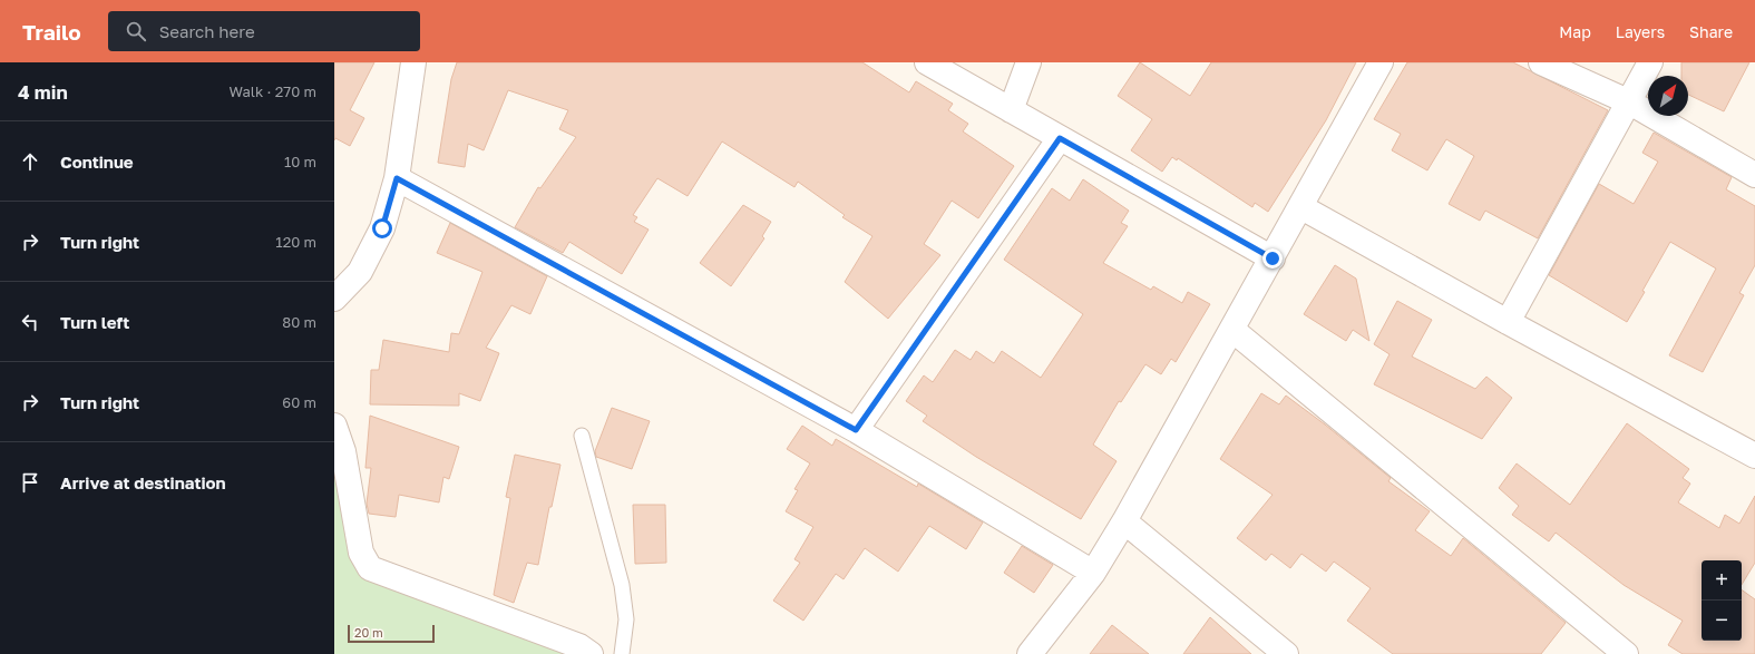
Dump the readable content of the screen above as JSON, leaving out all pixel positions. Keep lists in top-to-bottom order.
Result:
{
  "scale_bar": "20 m",
  "north": "top right",
  "page": {
    "header": "Trailo",
    "search": "Search here",
    "nav": ["Map", "Layers", "Share"],
    "heading": ["4 min", "Walk · 270 m"],
    "list": [
      ["Continue", "10 m"],
      ["Turn right", "120 m"],
      ["Turn left", "80 m"],
      ["Turn right", "60 m"],
      "Arrive at destination"
    ],
    "map_buttons": ["+", "−"],
    "scale": "20 m"
  }
}
